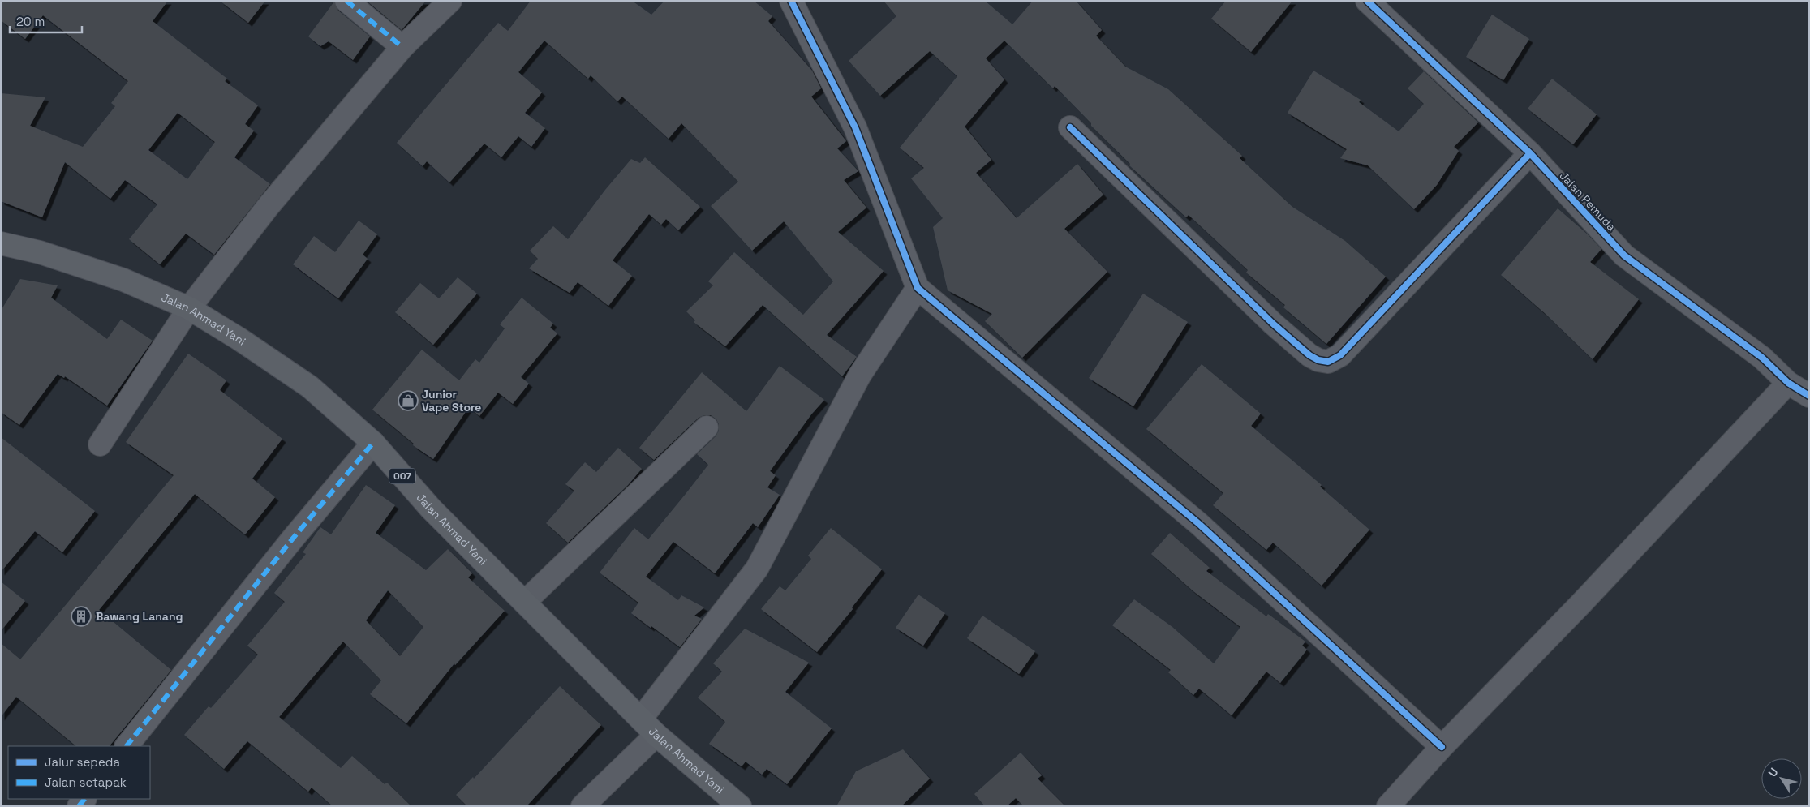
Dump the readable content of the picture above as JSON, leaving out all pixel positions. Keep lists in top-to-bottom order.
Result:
{
  "streets": {
    "main road": ["Jalan Ahmad Yani", "007"],
    "street": ["Jalan Pemuda"]
  },
  "places": {
    "shop": ["Junior Vape Store"],
    "building": ["Bawang Lanang"]
  },
  "legend": ["Jalur sepeda", "Jalan setapak"],
  "scale_bar": "20 m",
  "north": "top left"
}
